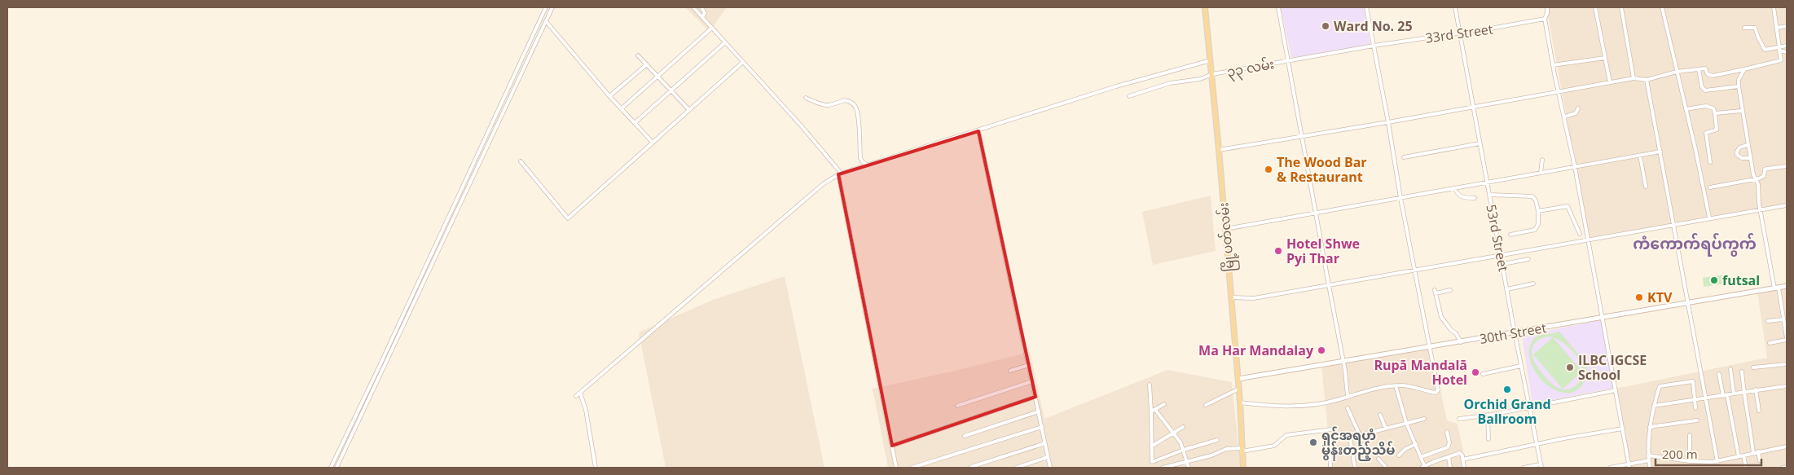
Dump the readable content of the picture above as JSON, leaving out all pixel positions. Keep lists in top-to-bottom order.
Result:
{
  "streets": {
    "main road": ["မြို့ပတ်လမ်း", "30th Street"],
    "street": ["33rd Street", "၃၃ လမ်း", "53rd Street"]
  },
  "crossings": [
    ["33rd Street", "၃၃ လမ်း"],
    ["33rd Street", "53rd Street"],
    ["၃၃ လမ်း", "မြို့ပတ်လမ်း"],
    ["မြို့ပတ်လမ်း", "30th Street"],
    ["53rd Street", "30th Street"]
  ],
  "districts": ["ကံကောက်ရပ်ကွက်"],
  "places": [
    "Ward No. 25",
    "The Wood Bar & Restaurant",
    "Hotel Shwe Pyi Thar",
    "futsal",
    "KTV",
    "Ma Har Mandalay",
    "ILBC IGCSE School",
    "Rupā Mandalā Hotel",
    "Orchid Grand Ballroom",
    "ရှင်အရဟံ မွန်းတည့်သိမ်"
  ],
  "scale_bar": "200 m"
}
